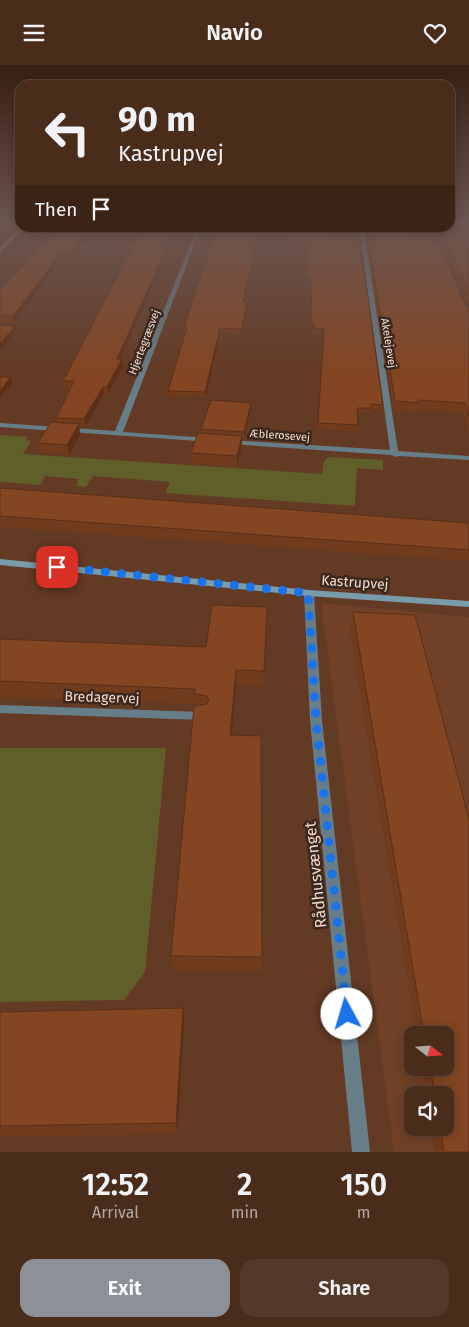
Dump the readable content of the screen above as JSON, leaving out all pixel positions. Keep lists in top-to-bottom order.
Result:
{
  "streets": {
    "street": [
      "Hjertegræsvej",
      "Akelejevej",
      "Æblerosevej",
      "Kastrupvej",
      "Bredagervej",
      "Rådhusvænget"
    ]
  },
  "crossings": [
    ["Hjertegræsvej", "Æblerosevej"],
    ["Akelejevej", "Æblerosevej"],
    ["Kastrupvej", "Rådhusvænget"]
  ],
  "north": "right",
  "page": {
    "header": "Navio",
    "turn": ["90 m", "Kastrupvej"],
    "then": "Then",
    "eta": [
      "12:52",
      "Arrival",
      "2",
      "min",
      "150",
      "m"
    ],
    "buttons": ["Exit", "Share"]
  }
}
